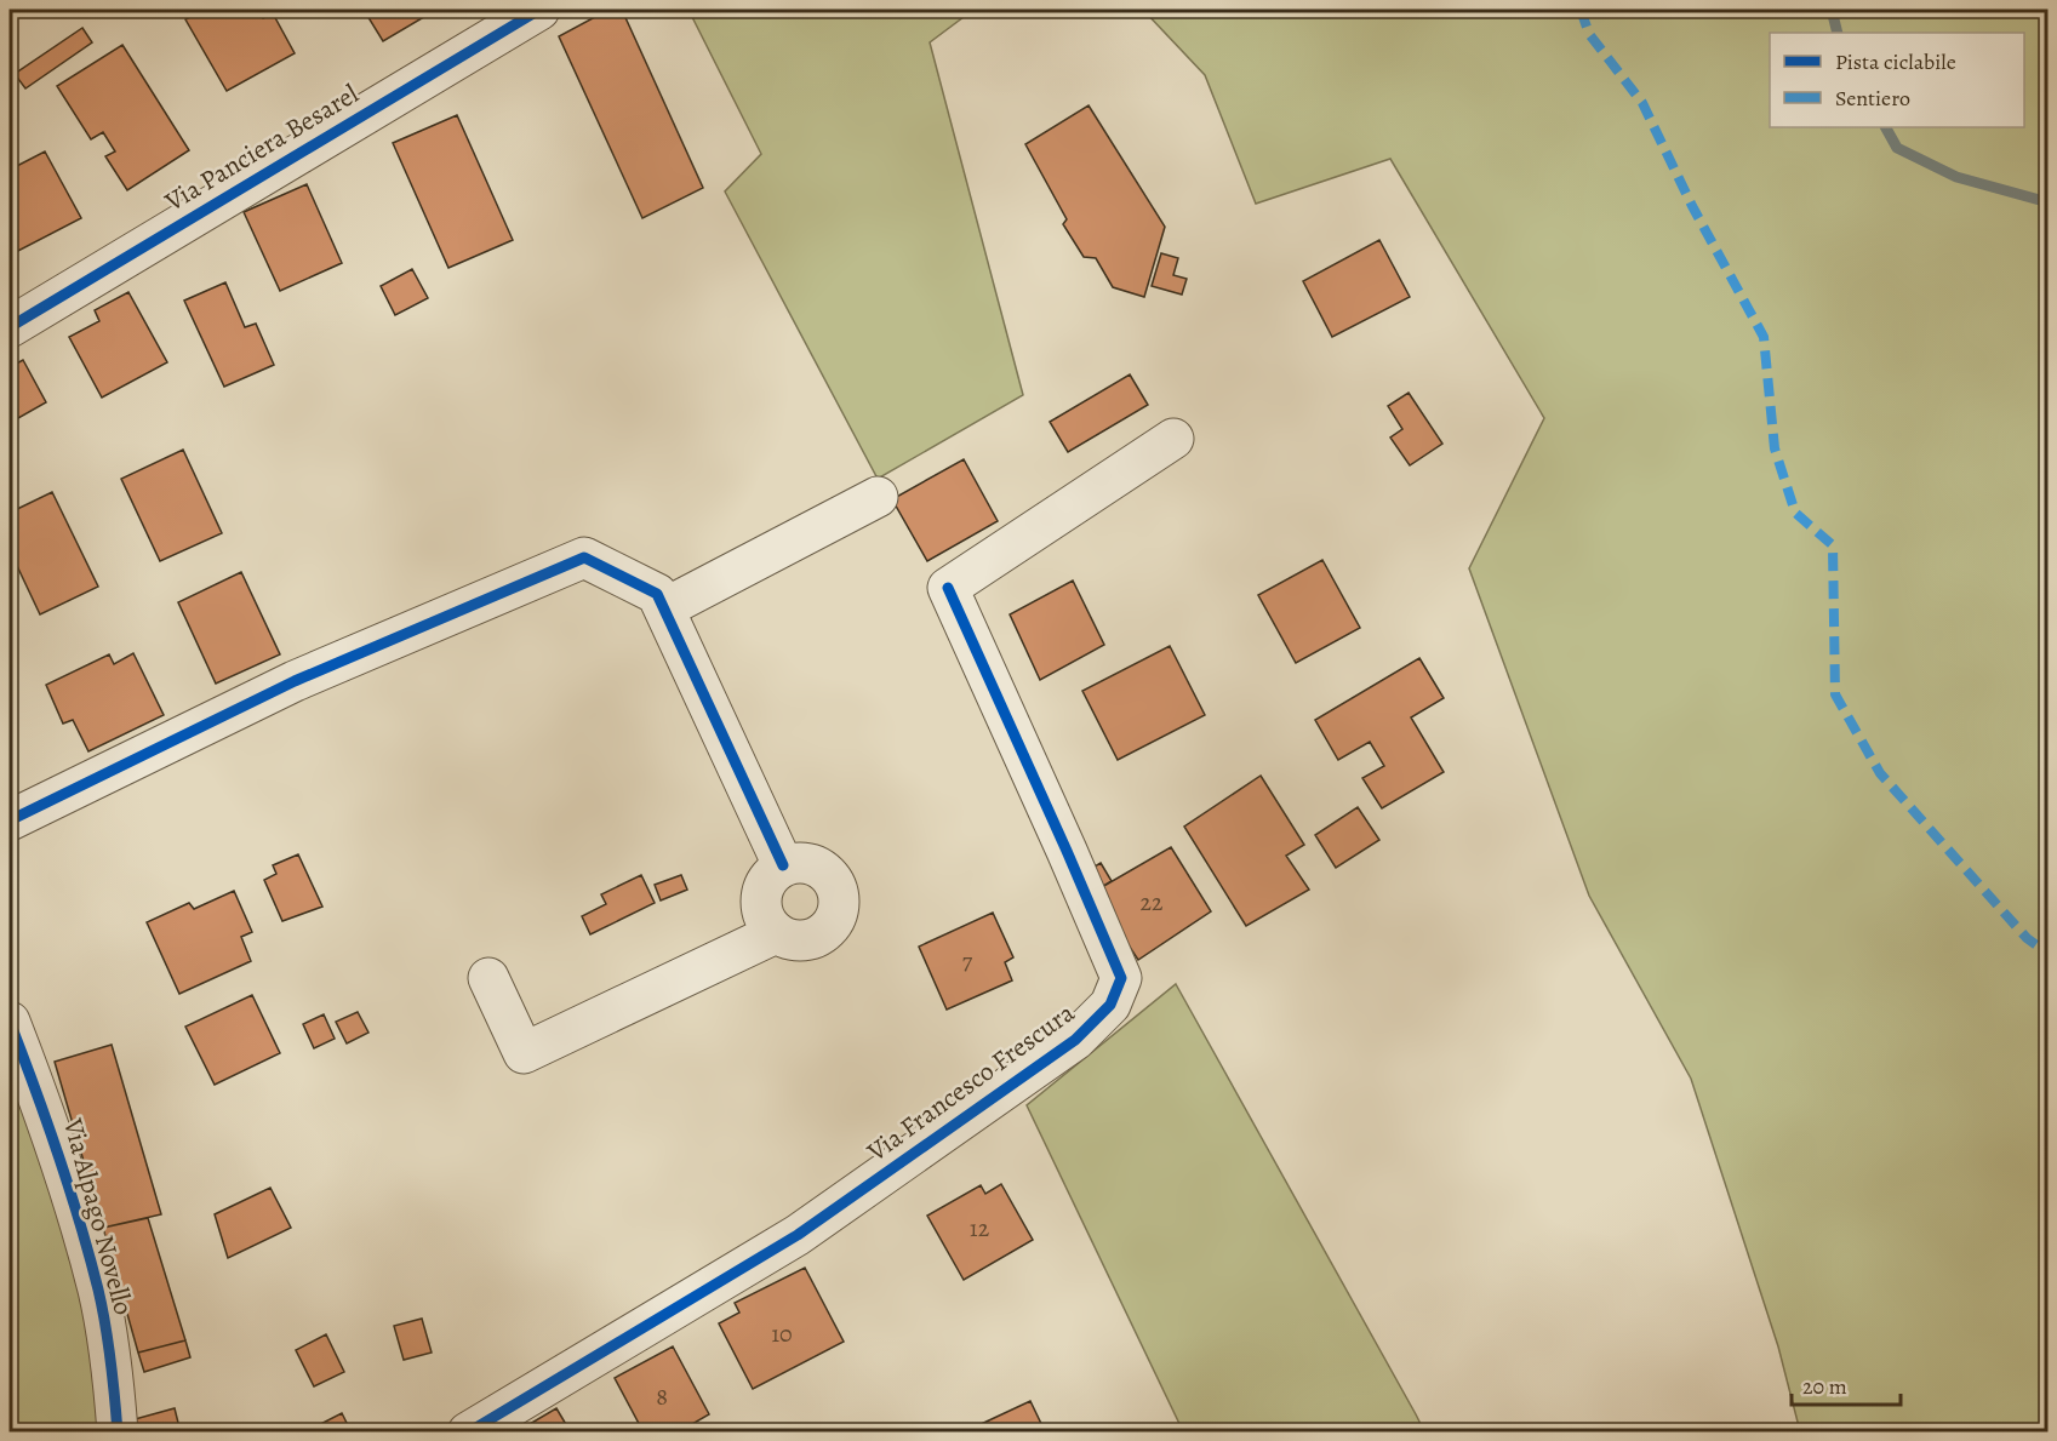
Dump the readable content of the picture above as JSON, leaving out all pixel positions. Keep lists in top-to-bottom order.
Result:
{
  "streets": {
    "street": ["Via Panciera Besarel", "Via Francesco Frescura", "Via Alpago Novello"]
  },
  "house_numbers": [
    "22",
    "7",
    "12",
    "10",
    "8"
  ],
  "legend": ["Pista ciclabile", "Sentiero"],
  "scale_bar": "20 m"
}
